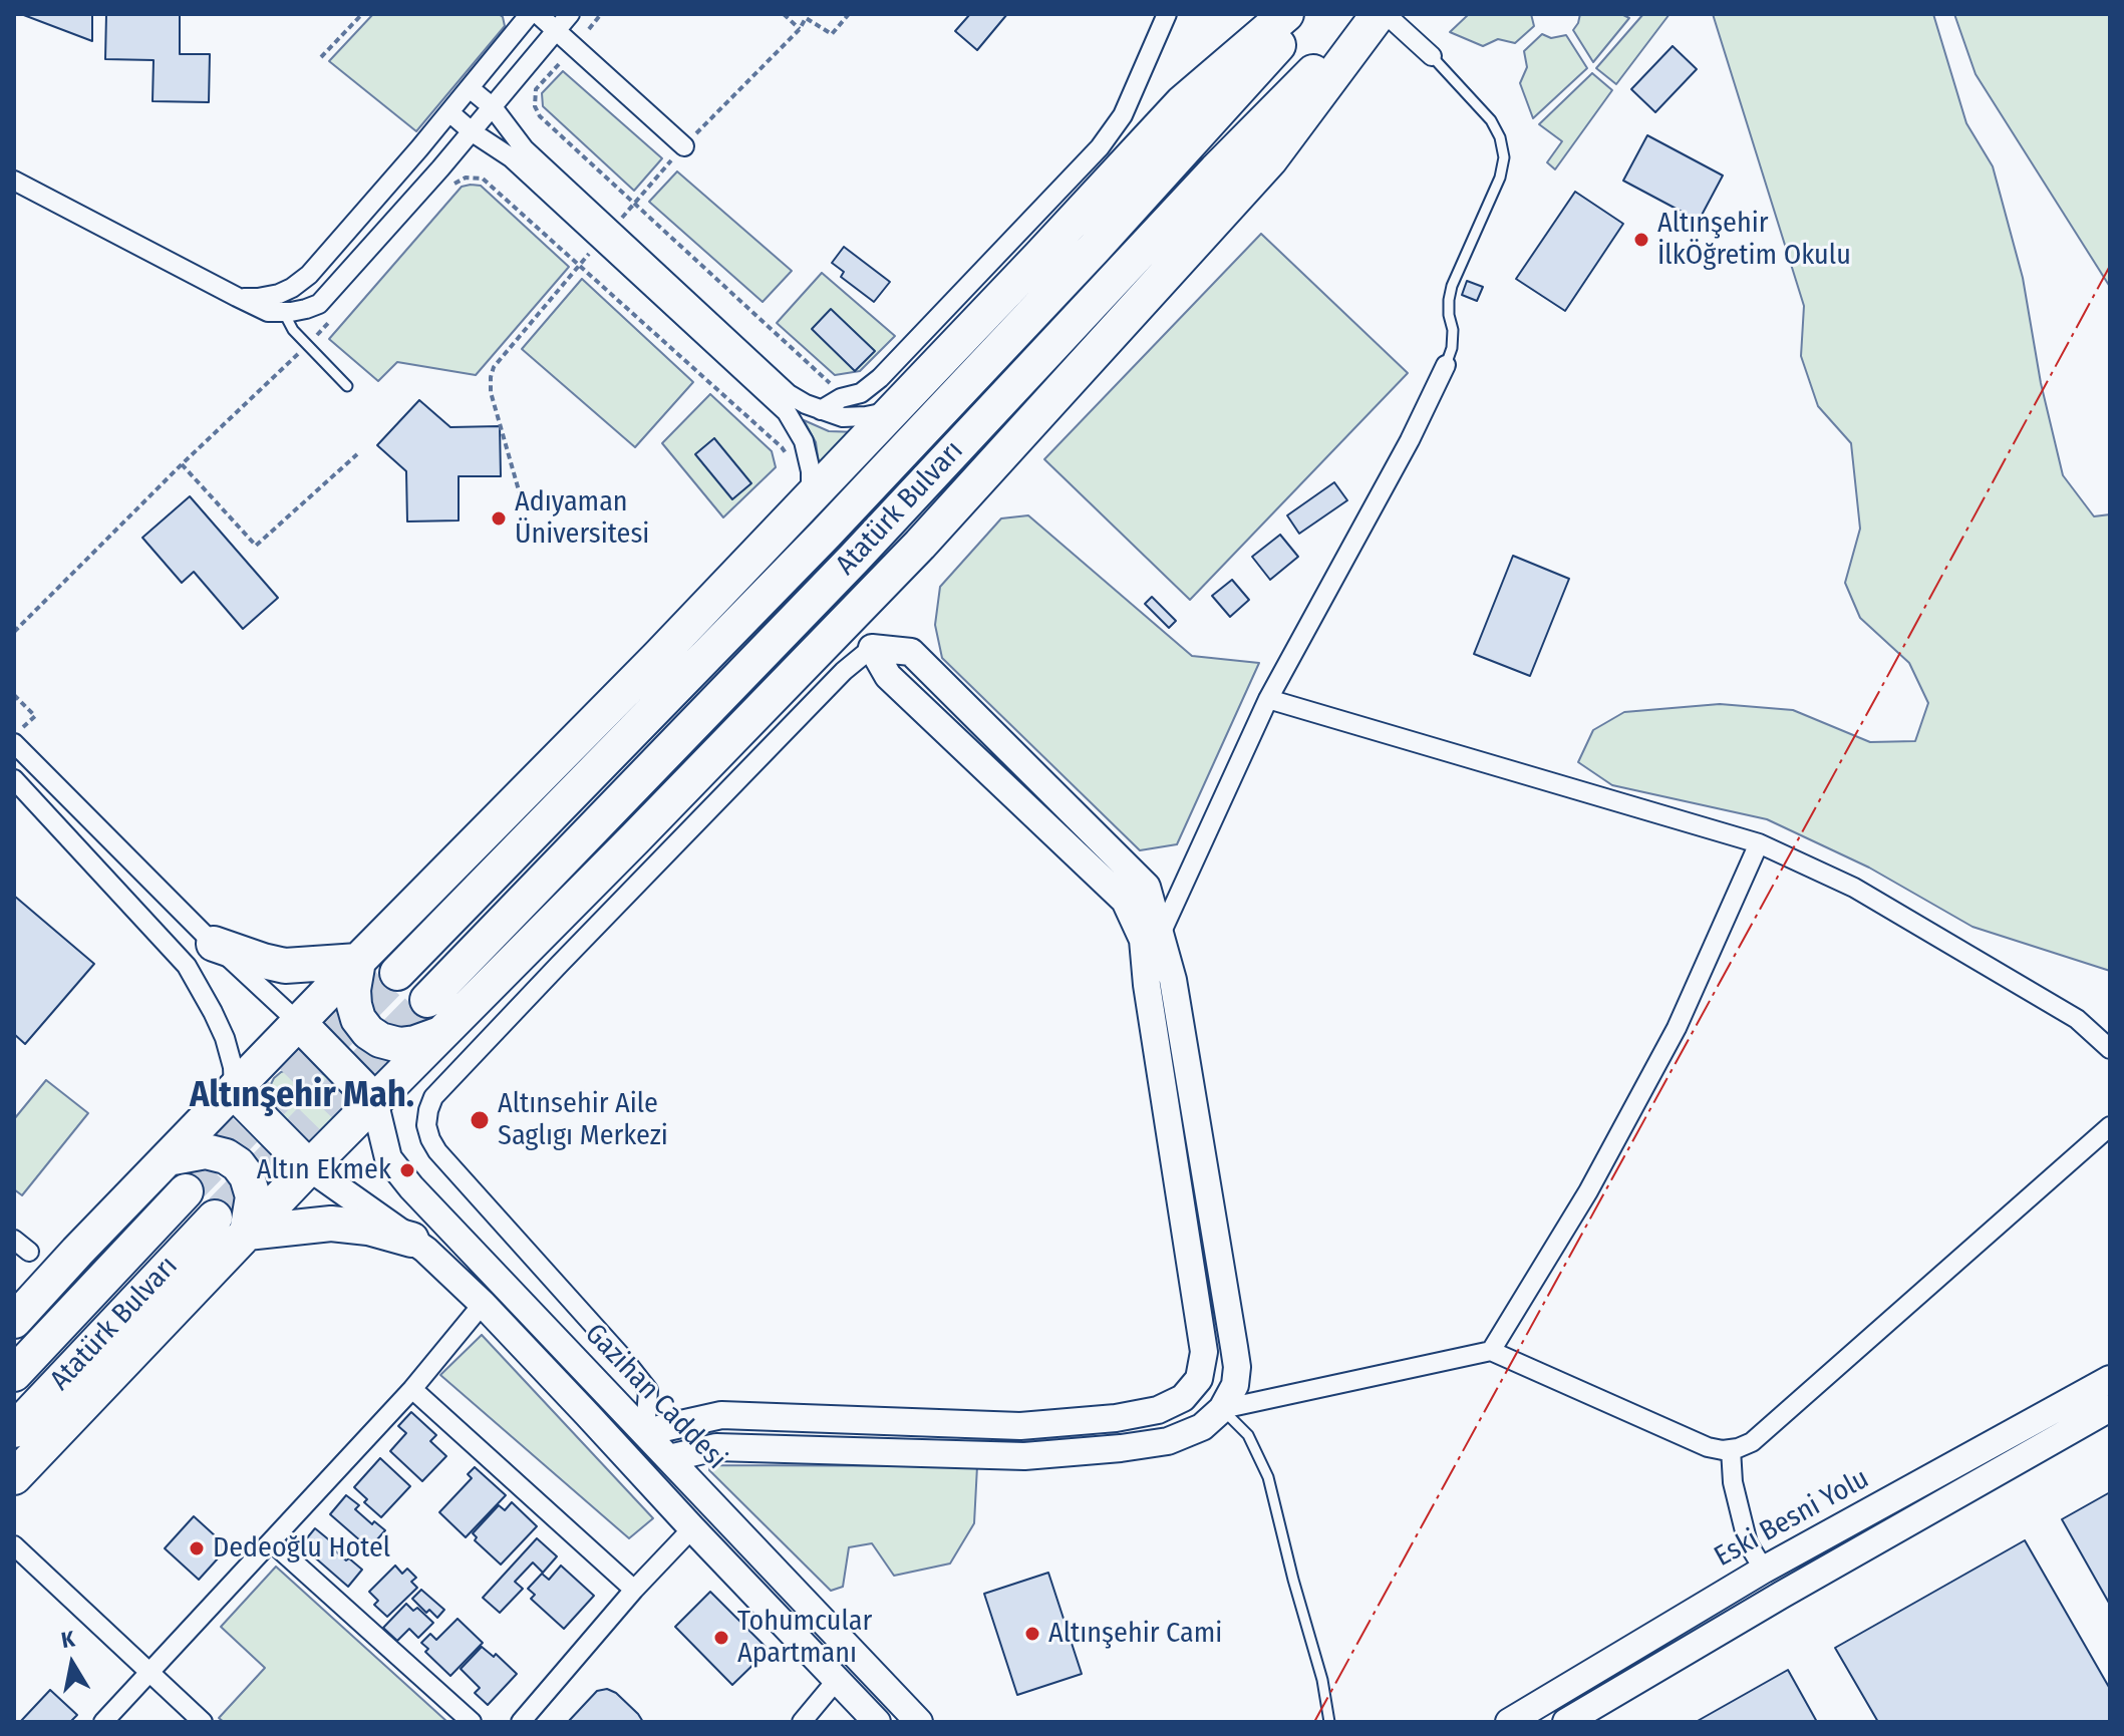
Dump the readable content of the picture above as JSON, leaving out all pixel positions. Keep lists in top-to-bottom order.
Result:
{
  "streets": {
    "highway": ["Atatürk Bulvarı"],
    "main road": ["Gazihan Caddesi", "Eski Besni Yolu"]
  },
  "districts": ["Altınşehir Mah."],
  "places": [
    "Altınşehir İlkÖğretim Okulu",
    "Adıyaman Üniversitesi",
    "Altınsehir Aile Saglıgı Merkezi",
    "Altın Ekmek",
    "Dedeoğlu Hotel",
    "Altınşehir Cami",
    "Tohumcular Apartmanı"
  ],
  "north": "top"
}
